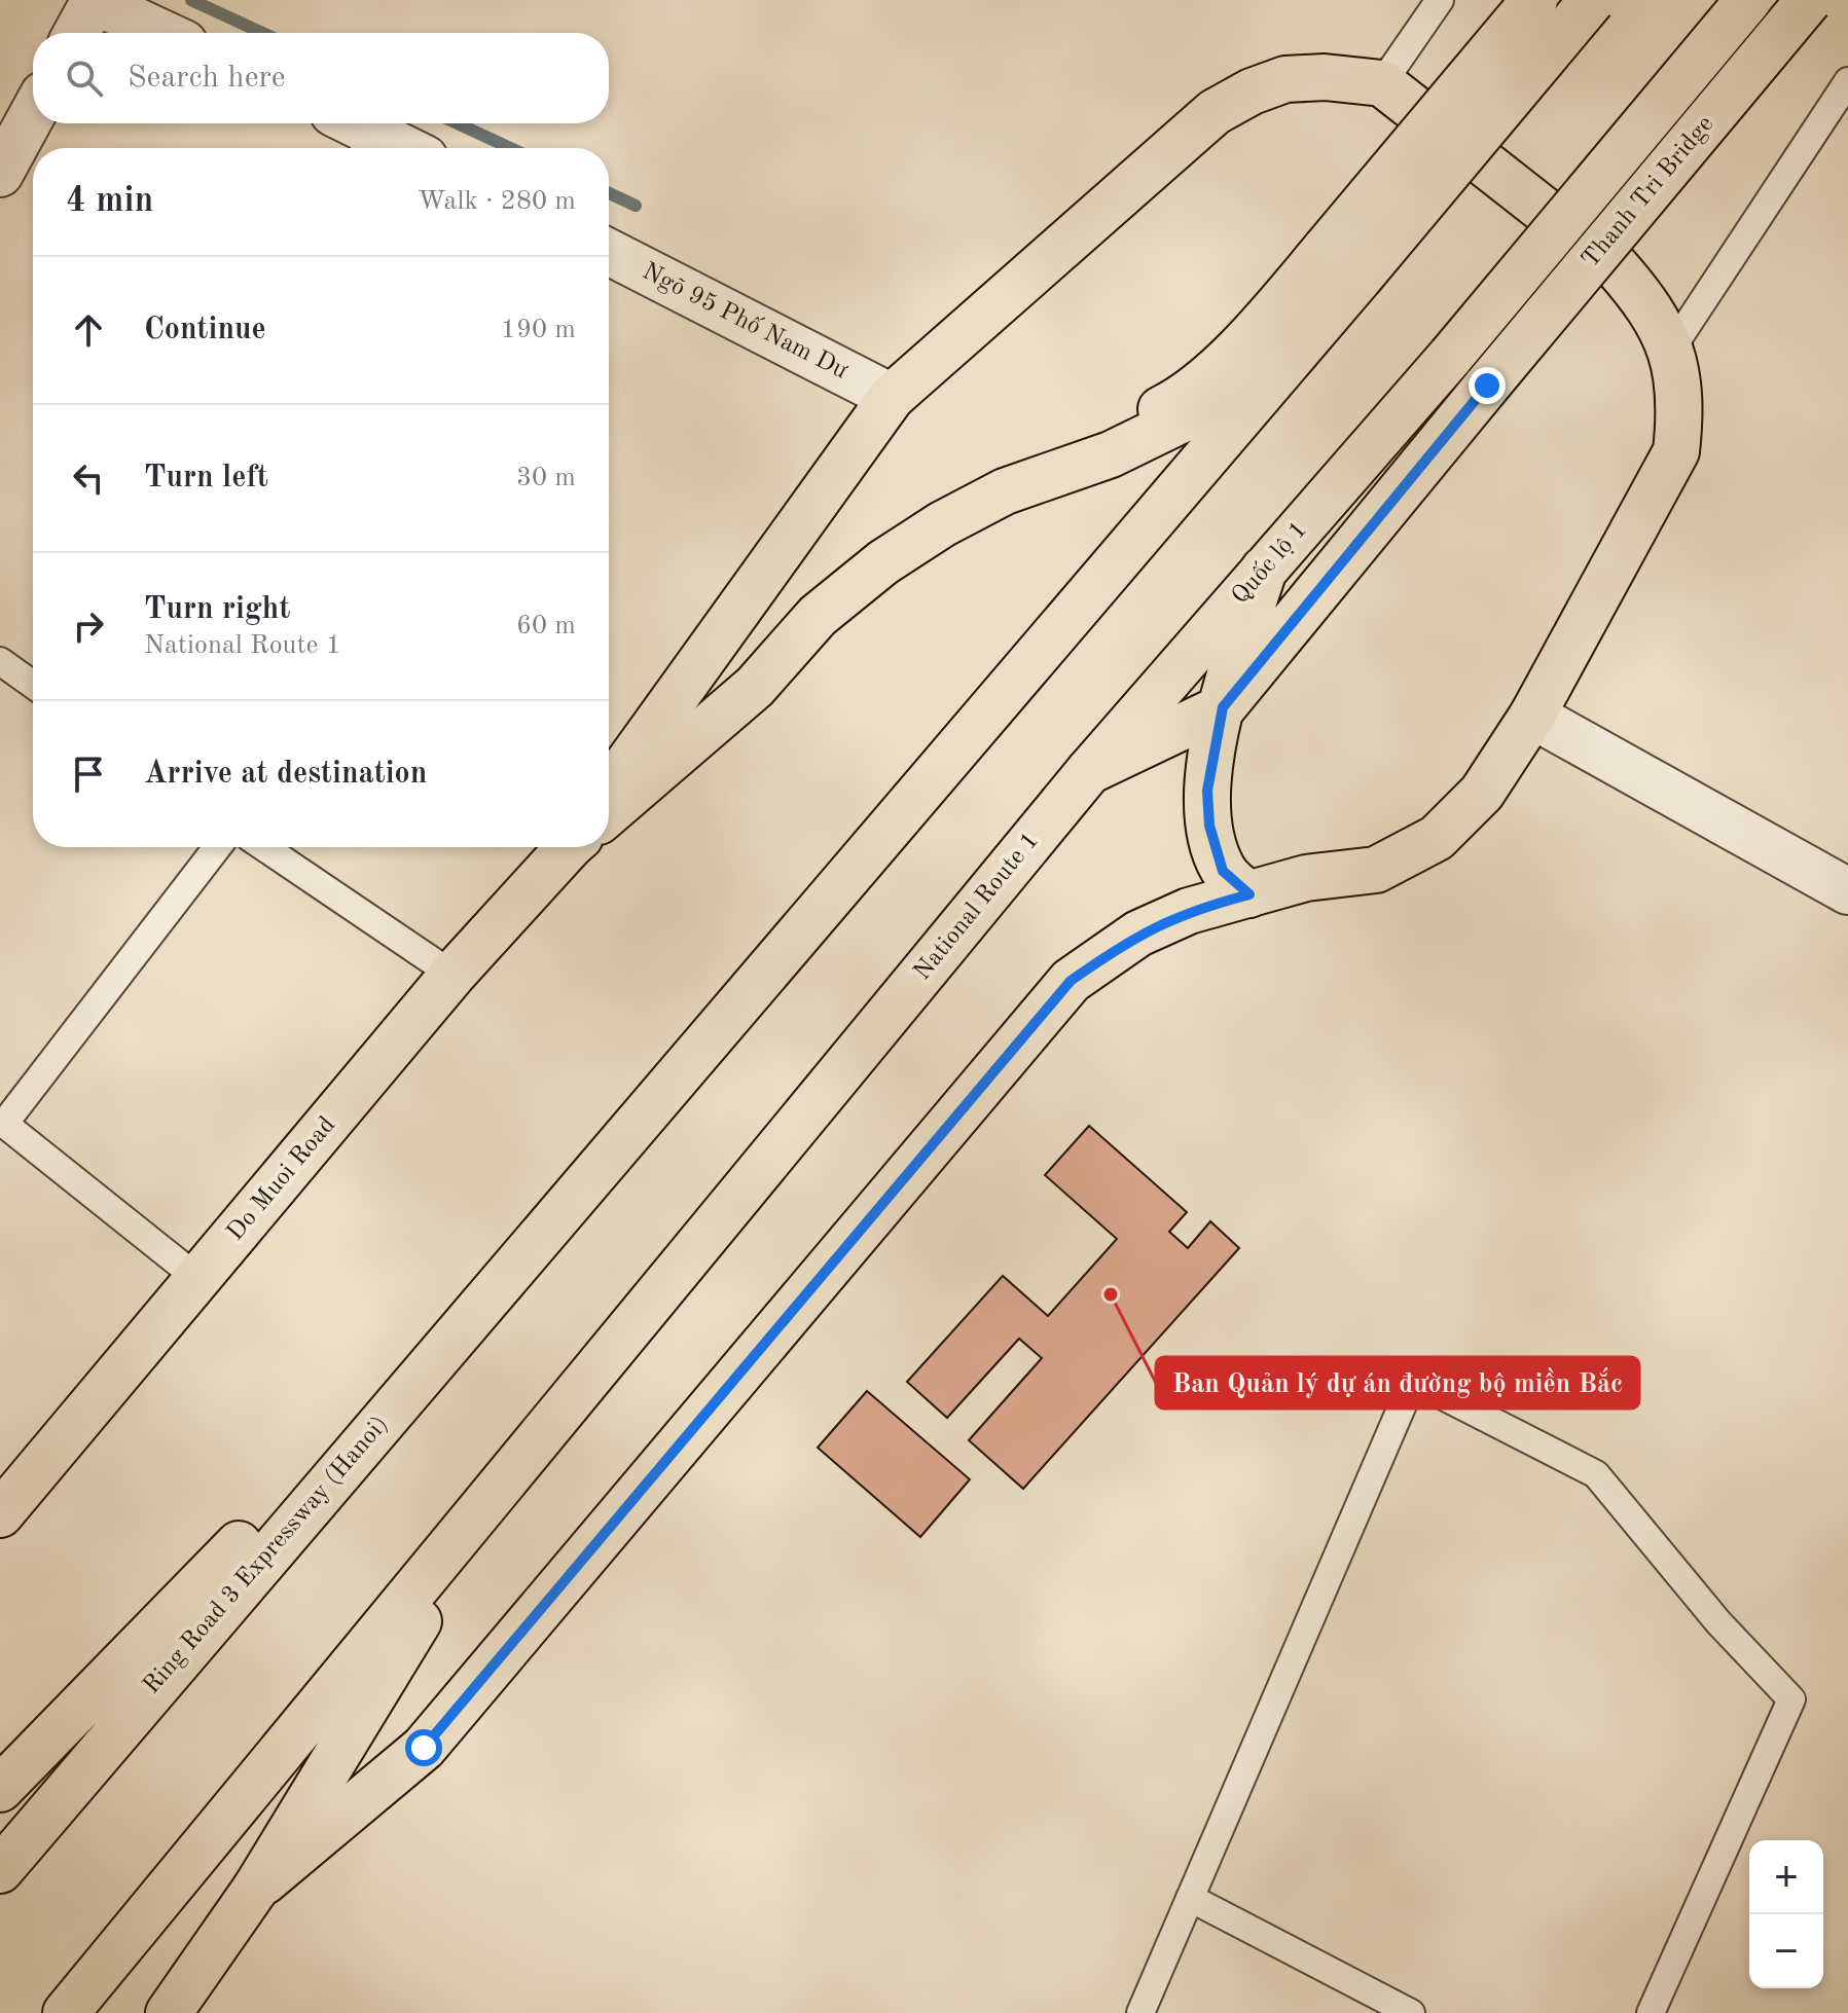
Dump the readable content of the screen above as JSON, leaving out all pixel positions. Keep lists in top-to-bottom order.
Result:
{
  "streets": {
    "main road": [
      "Thanh Tri Bridge",
      "Quốc lộ 1",
      "National Route 1",
      "Do Muoi Road",
      "Ring Road 3 Expressway (Hanoi)"
    ],
    "street": ["Ngõ 95 Phố Nam Dư"]
  },
  "crossings": [
    ["Thanh Tri Bridge", "Quốc lộ 1"],
    ["Thanh Tri Bridge", "National Route 1"],
    ["Quốc lộ 1", "National Route 1"]
  ],
  "places": ["Ban Quản lý dự án đường bộ miền Bắc"],
  "page": {
    "search": "Search here",
    "heading": ["4 min", "Walk · 280 m"],
    "list": [
      ["Continue", "190 m"],
      ["Turn left", "30 m"],
      ["Turn right", "National Route 1", "60 m"],
      "Arrive at destination"
    ],
    "map_buttons": ["+", "−"]
  }
}
